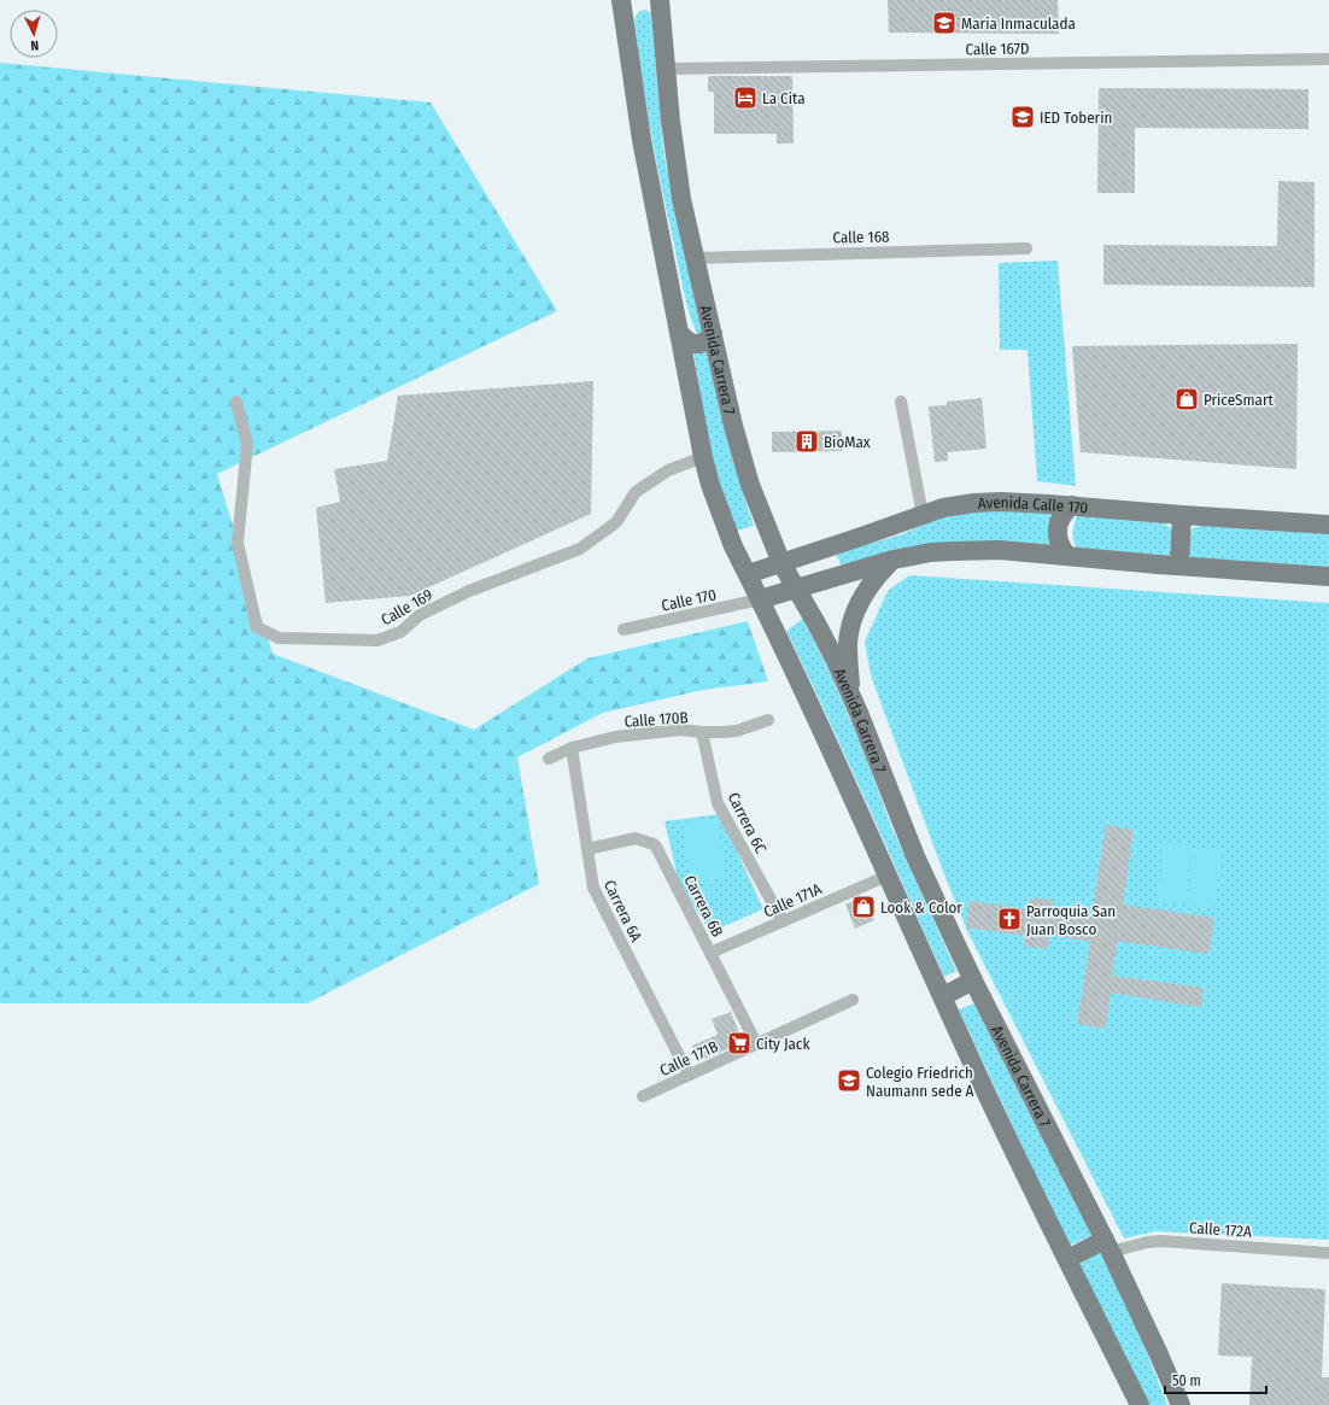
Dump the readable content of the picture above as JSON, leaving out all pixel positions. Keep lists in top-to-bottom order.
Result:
{
  "streets": {
    "main road": ["Avenida Carrera 7", "Avenida Calle 170"],
    "street": [
      "Calle 167D",
      "Calle 168",
      "Calle 170",
      "Calle 169",
      "Calle 170B",
      "Carrera 6C",
      "Calle 171A",
      "Carrera 6B",
      "Carrera 6A",
      "Calle 171B",
      "Calle 172A"
    ]
  },
  "crossings": [
    ["Calle 167D", "Avenida Carrera 7"],
    ["Calle 168", "Avenida Carrera 7"],
    ["Avenida Carrera 7", "Avenida Calle 170"],
    ["Avenida Carrera 7", "Calle 170"],
    ["Avenida Carrera 7", "Calle 169"],
    ["Avenida Carrera 7", "Calle 171A"],
    ["Avenida Carrera 7", "Calle 172A"],
    ["Calle 170B", "Carrera 6C"],
    ["Calle 170B", "Carrera 6A"],
    ["Carrera 6C", "Calle 171A"],
    ["Calle 171A", "Carrera 6B"],
    ["Carrera 6B", "Carrera 6A"],
    ["Carrera 6B", "Calle 171B"],
    ["Carrera 6A", "Calle 171B"]
  ],
  "places": {
    "school or university": ["María Inmaculada", "IED Toberin", "Colegio Friedrich Naumann sede A"],
    "hotel": ["La Cita"],
    "shop": ["PriceSmart", "Look & Color"],
    "building": ["BioMax"],
    "church": ["Parroquia San Juan Bosco"],
    "supermarket": ["City Jack"]
  },
  "scale_bar": "50 m",
  "north": "bottom"
}
